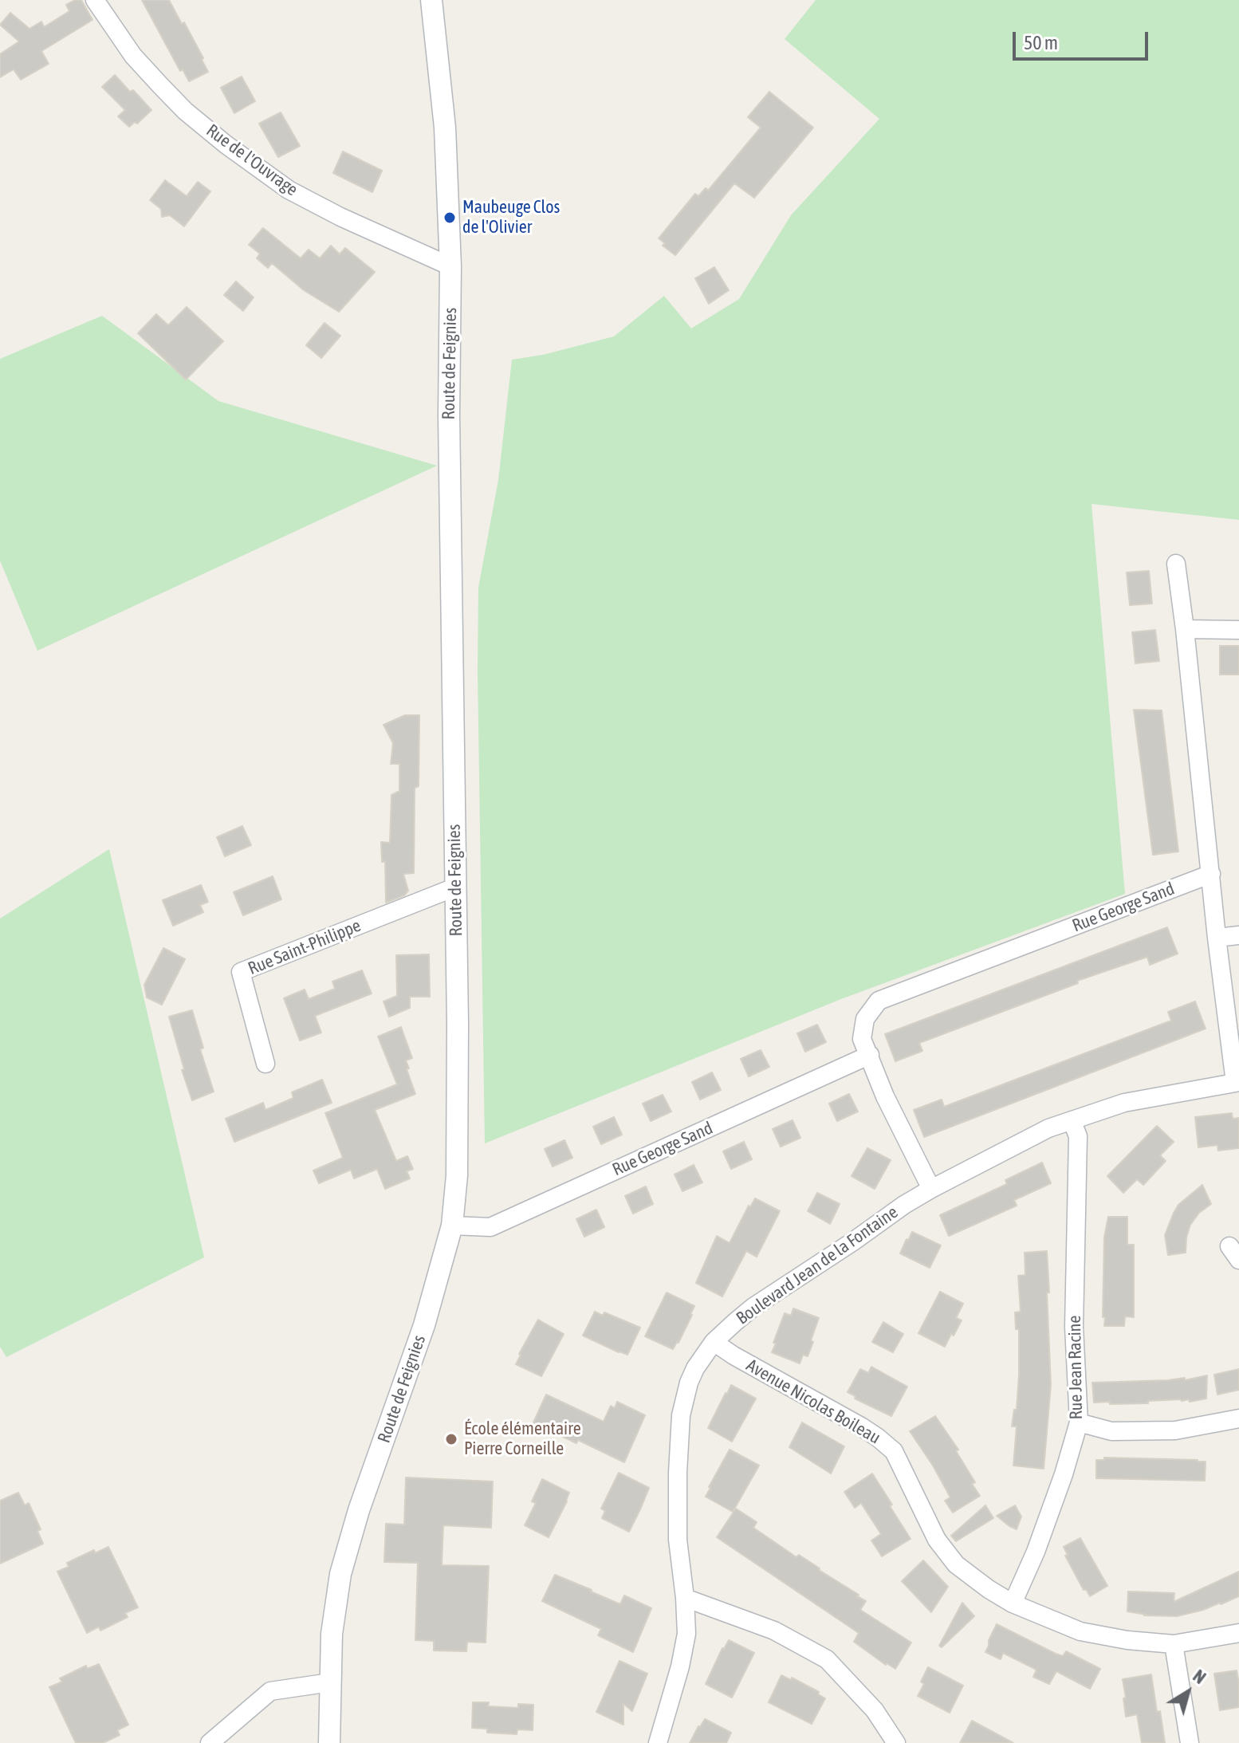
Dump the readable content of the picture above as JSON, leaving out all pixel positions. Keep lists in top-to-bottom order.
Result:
{
  "streets": {
    "street": [
      "Rue de l'Ouvrage",
      "Route de Feignies",
      "Rue George Sand",
      "Rue Saint-Philippe",
      "Boulevard Jean de la Fontaine",
      "Rue Jean Racine",
      "Avenue Nicolas Boileau"
    ]
  },
  "crossings": [
    ["Rue de l'Ouvrage", "Route de Feignies"],
    ["Route de Feignies", "Rue George Sand"],
    ["Route de Feignies", "Rue Saint-Philippe"],
    ["Rue George Sand", "Boulevard Jean de la Fontaine"],
    ["Boulevard Jean de la Fontaine", "Rue Jean Racine"],
    ["Boulevard Jean de la Fontaine", "Avenue Nicolas Boileau"],
    ["Rue Jean Racine", "Avenue Nicolas Boileau"]
  ],
  "places": ["Maubeuge Clos de l'Olivier", "École élémentaire Pierre Corneille"],
  "scale_bar": "50 m",
  "north": "top right"
}
